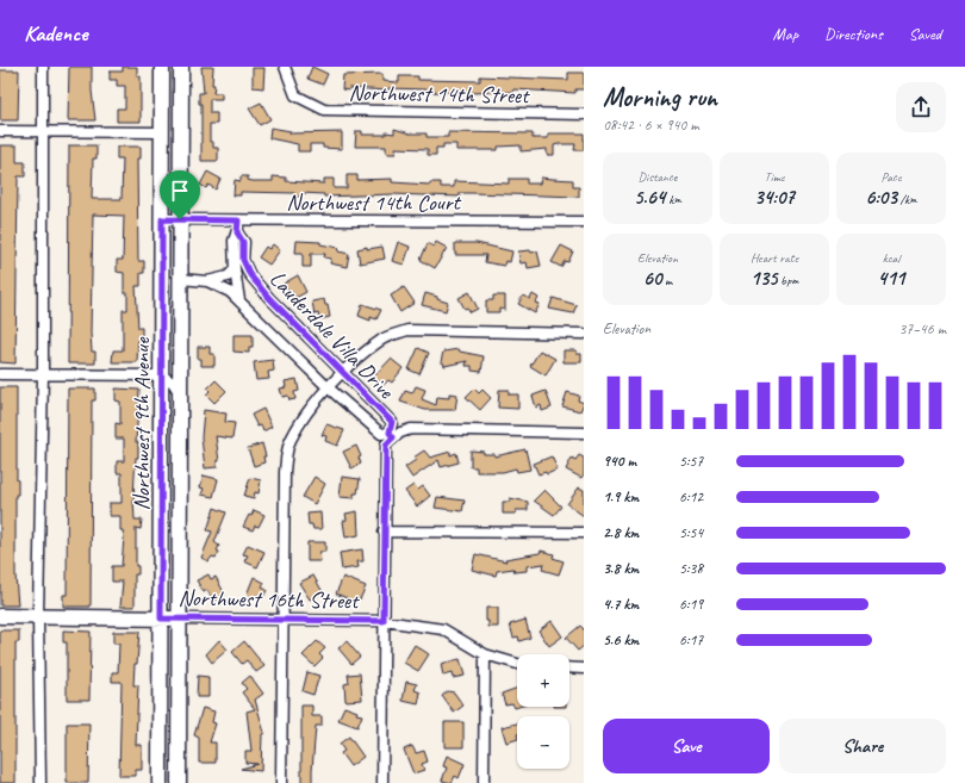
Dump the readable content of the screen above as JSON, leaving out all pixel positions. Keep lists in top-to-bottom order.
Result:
{
  "streets": {
    "main road": ["Northwest 9th Avenue", "Northwest 16th Street"],
    "street": ["Northwest 14th Street", "Northwest 14th Court", "Lauderdale Villa Drive"]
  },
  "crossings": [
    ["Northwest 14th Court", "Lauderdale Villa Drive"],
    ["Northwest 14th Court", "Northwest 9th Avenue"],
    ["Lauderdale Villa Drive", "Northwest 9th Avenue"],
    ["Northwest 9th Avenue", "Northwest 16th Street"]
  ],
  "page": {
    "header": "Kadence",
    "nav": ["Map", "Directions", "Saved"],
    "heading": ["Morning run", "08:42 · 6 × 940 m"],
    "stats": [
      ["Distance", "5.64 km"],
      ["Time", "34:07"],
      ["Pace", "6:03 /km"],
      ["Elevation", "60 m"],
      ["Heart rate", "135 bpm"],
      ["kcal", "411"]
    ],
    "chart": ["Elevation", "37–46 m"],
    "list": [
      {
        "name": "940 m",
        "note": "5:57"
      },
      {
        "name": "1.9 km",
        "note": "6:12"
      },
      {
        "name": "2.8 km",
        "note": "5:54"
      },
      {
        "name": "3.8 km",
        "note": "5:38"
      },
      {
        "name": "4.7 km",
        "note": "6:19"
      },
      {
        "name": "5.6 km",
        "note": "6:17"
      }
    ],
    "map_buttons": ["+", "−"],
    "buttons": ["Save", "Share"]
  }
}
